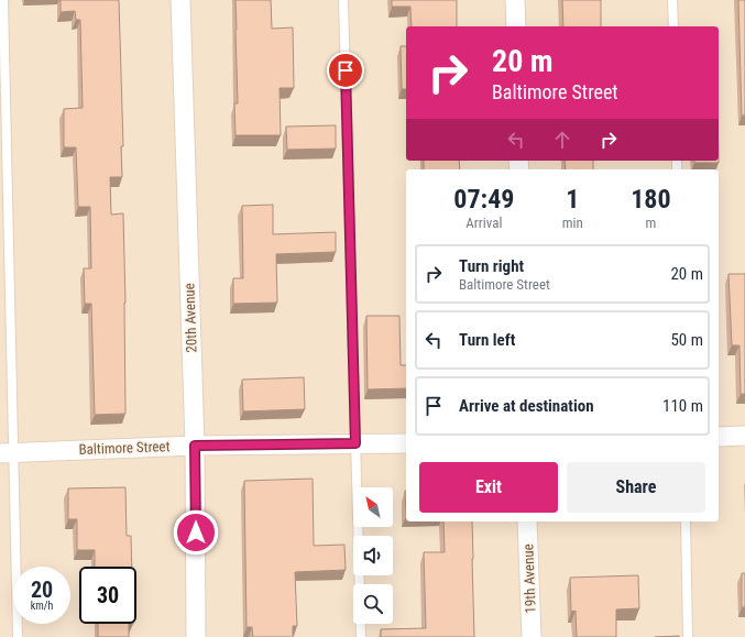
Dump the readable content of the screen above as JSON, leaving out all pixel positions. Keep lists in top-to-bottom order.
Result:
{
  "streets": {
    "street": ["20th Avenue", "Baltimore Street", "19th Avenue"]
  },
  "crossings": [
    ["20th Avenue", "Baltimore Street"]
  ],
  "north": "top left",
  "page": {
    "turn": ["20 m", "Baltimore Street"],
    "eta": [
      "07:49",
      "Arrival",
      "1",
      "min",
      "180",
      "m"
    ],
    "list": [
      {
        "name": "Turn right",
        "note": "Baltimore Street",
        "value": "20 m"
      },
      {
        "name": "Turn left",
        "value": "50 m"
      },
      {
        "name": "Arrive at destination",
        "value": "110 m"
      }
    ],
    "buttons": ["Exit", "Share"],
    "speed": "20 km/h",
    "limit": "30"
  }
}
